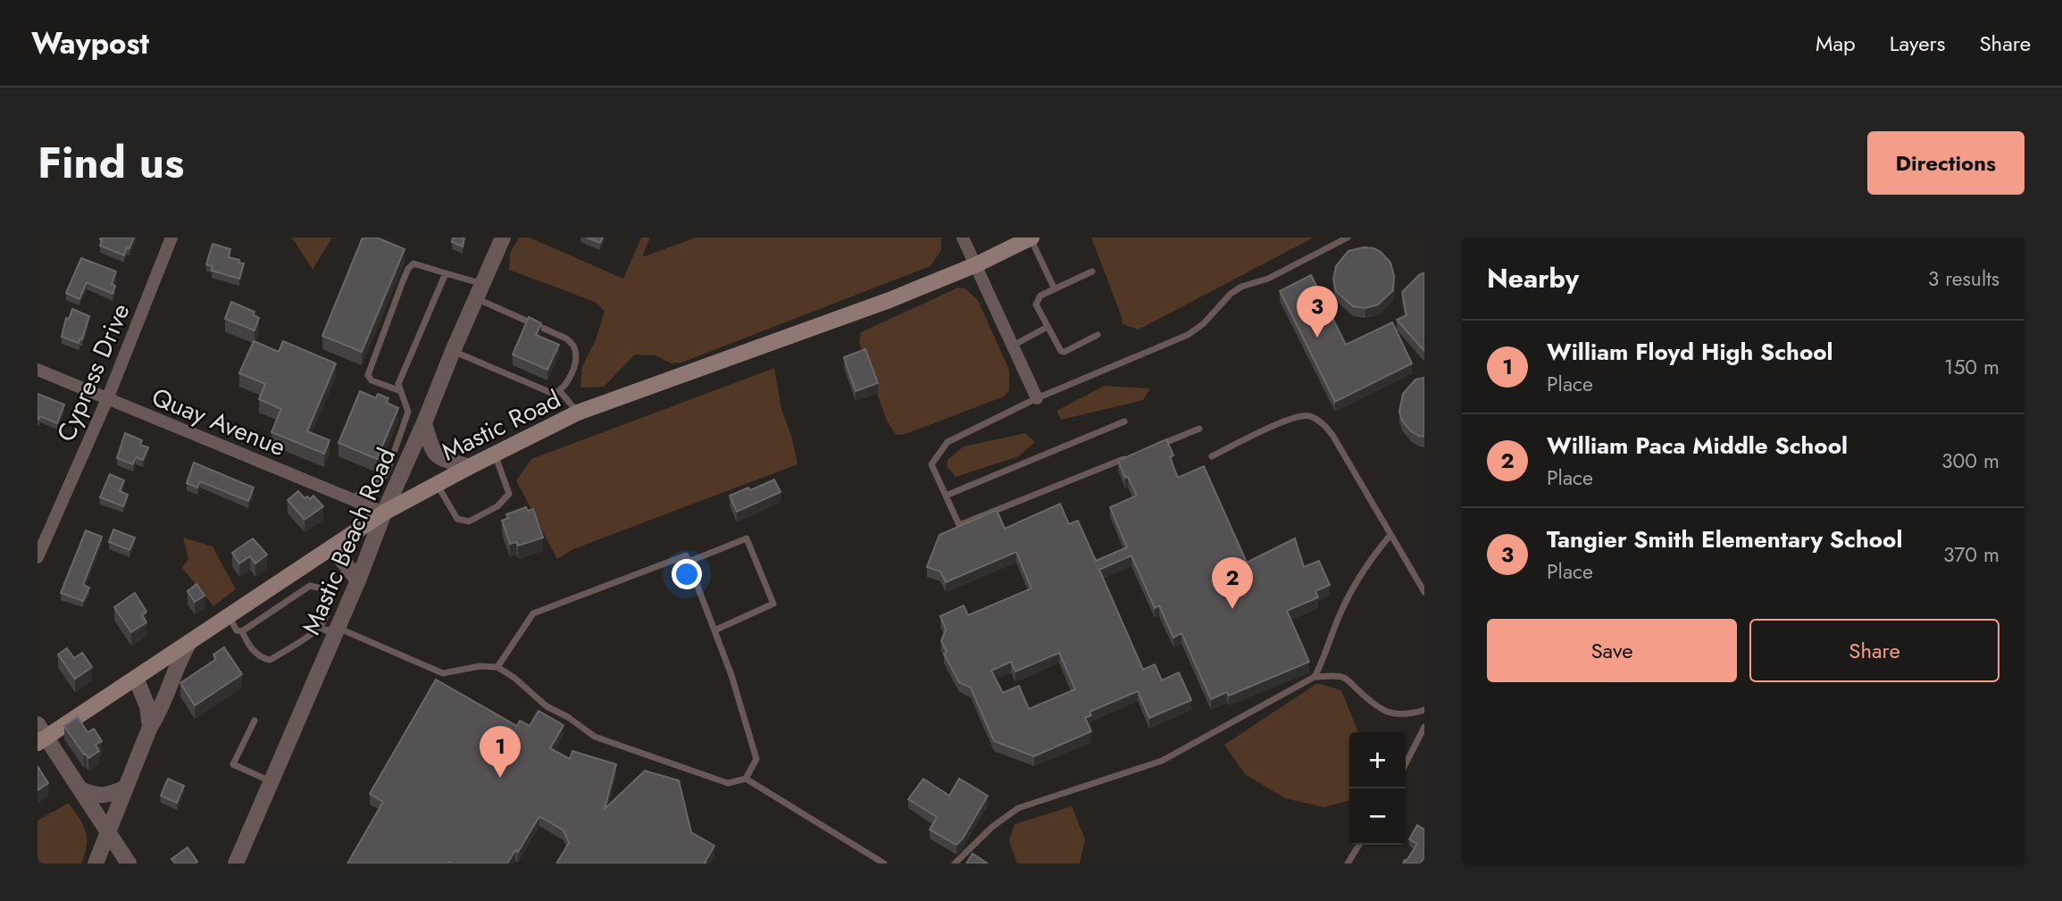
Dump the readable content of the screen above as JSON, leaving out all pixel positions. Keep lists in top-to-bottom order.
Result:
{
  "streets": {
    "main road": ["Mastic Road"],
    "street": ["Cypress Drive", "Quay Avenue", "Mastic Beach Road"]
  },
  "crossings": [
    ["Cypress Drive", "Quay Avenue"],
    ["Quay Avenue", "Mastic Road"],
    ["Quay Avenue", "Mastic Beach Road"],
    ["Mastic Road", "Mastic Beach Road"]
  ],
  "page": {
    "header": "Waypost",
    "nav": ["Map", "Layers", "Share"],
    "title": "Find us",
    "buttons": [
      "Directions",
      ["Save", "Share"]
    ],
    "heading": ["Nearby", "3 results"],
    "pins": ["3", "2", "1"],
    "list": [
      {
        "mark": "1",
        "name": "William Floyd High School",
        "note": "Place",
        "value": "150 m"
      },
      {
        "mark": "2",
        "name": "William Paca Middle School",
        "note": "Place",
        "value": "300 m"
      },
      {
        "mark": "3",
        "name": "Tangier Smith Elementary School",
        "note": "Place",
        "value": "370 m"
      }
    ],
    "map_buttons": ["+", "−"]
  }
}
